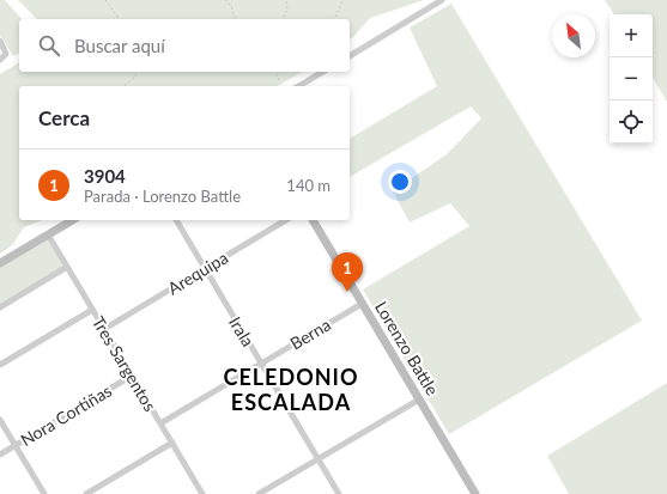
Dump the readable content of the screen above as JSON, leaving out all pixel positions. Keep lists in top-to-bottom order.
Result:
{
  "streets": {
    "street": [
      "Arequipa",
      "Irala",
      "Berna",
      "Lorenzo Battle",
      "Tres Sargentos",
      "Nora Cortiñas"
    ]
  },
  "crossings": [
    ["Arequipa", "Irala"],
    ["Arequipa", "Tres Sargentos"],
    ["Irala", "Berna"],
    ["Berna", "Lorenzo Battle"],
    ["Berna", "Tres Sargentos"],
    ["Tres Sargentos", "Nora Cortiñas"]
  ],
  "districts": ["CELEDONIO ESCALADA"],
  "north": "top left",
  "page": {
    "map_buttons": ["+", "−"],
    "search": "Buscar aquí",
    "heading": "Cerca",
    "list": [
      {
        "mark": "1",
        "name": "3904",
        "note": "Parada · Lorenzo Battle",
        "value": "140 m"
      }
    ],
    "pins": "1"
  }
}
